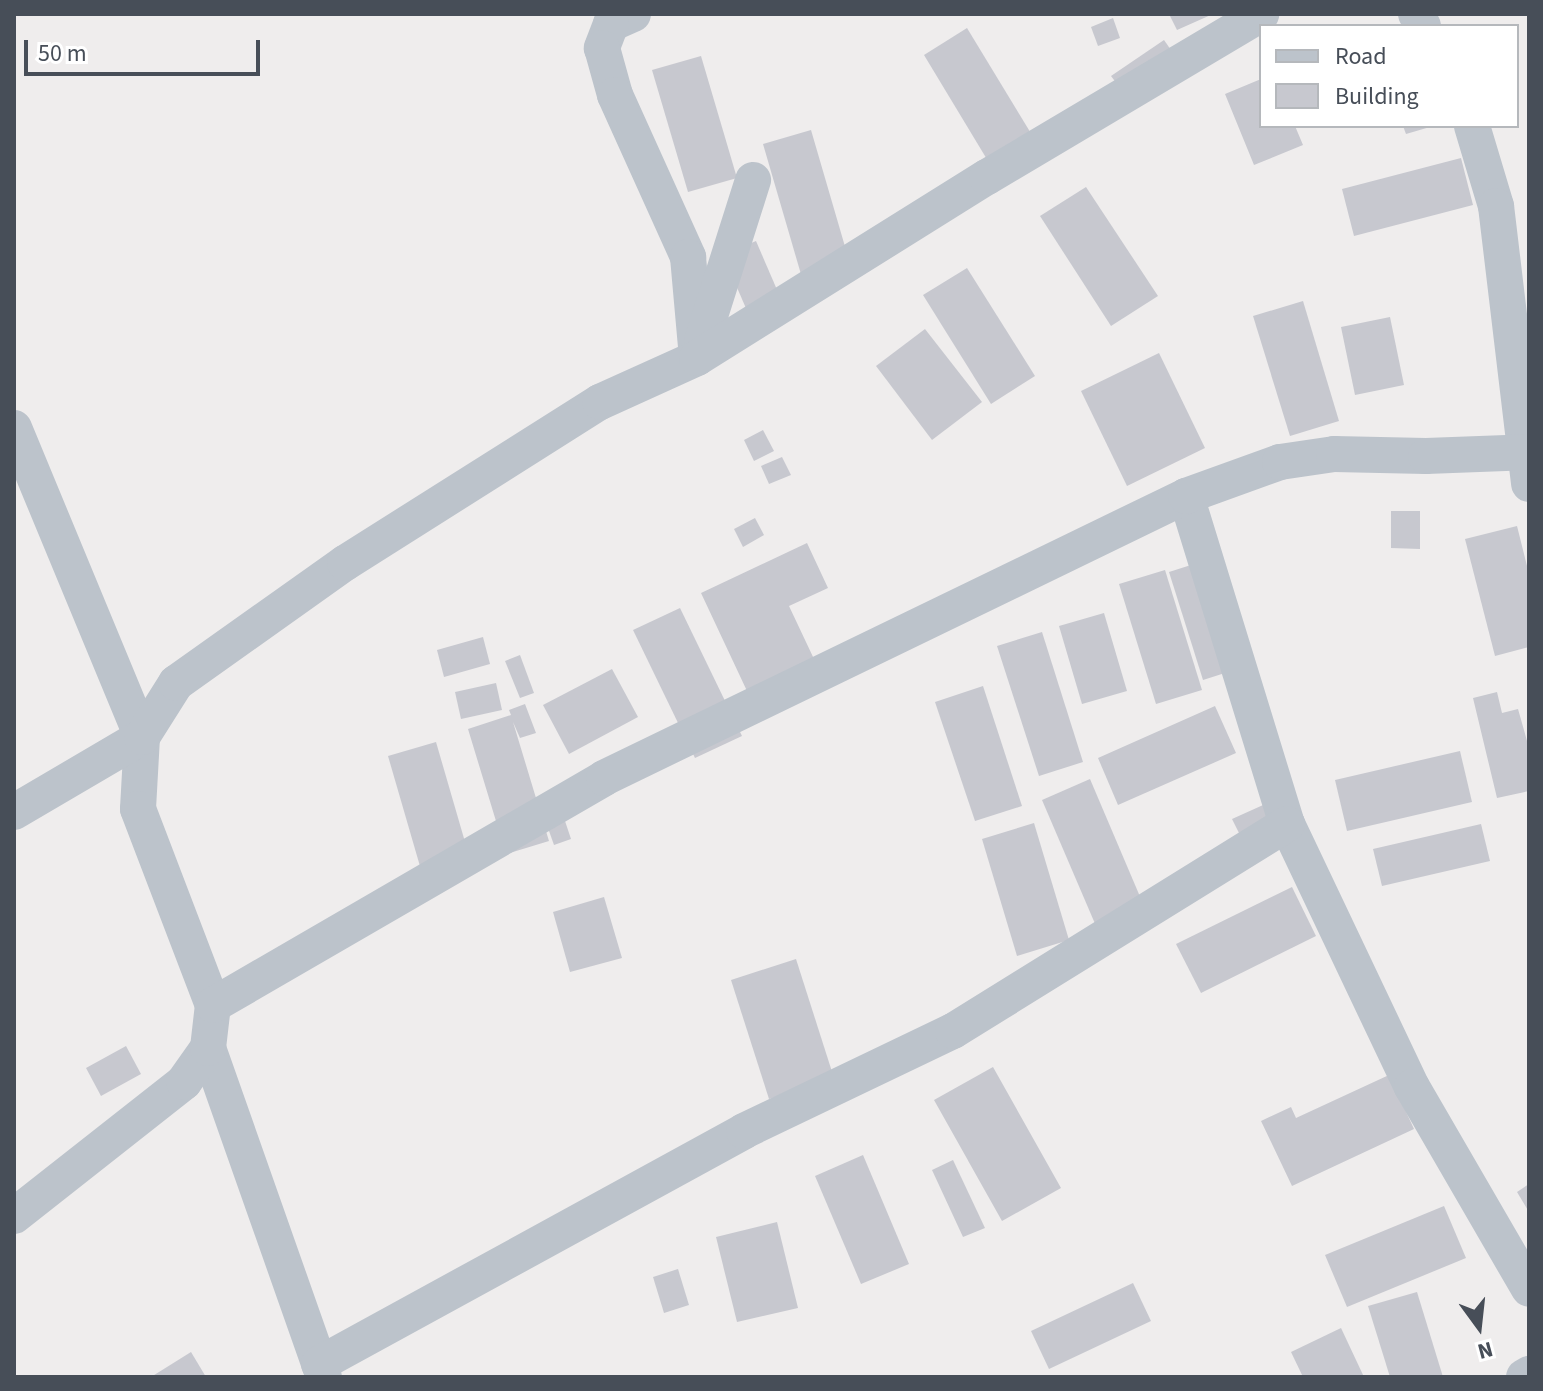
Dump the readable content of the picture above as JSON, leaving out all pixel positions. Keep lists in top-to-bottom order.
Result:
{
  "legend": ["Road", "Building"],
  "scale_bar": "50 m",
  "north": "bottom"
}
